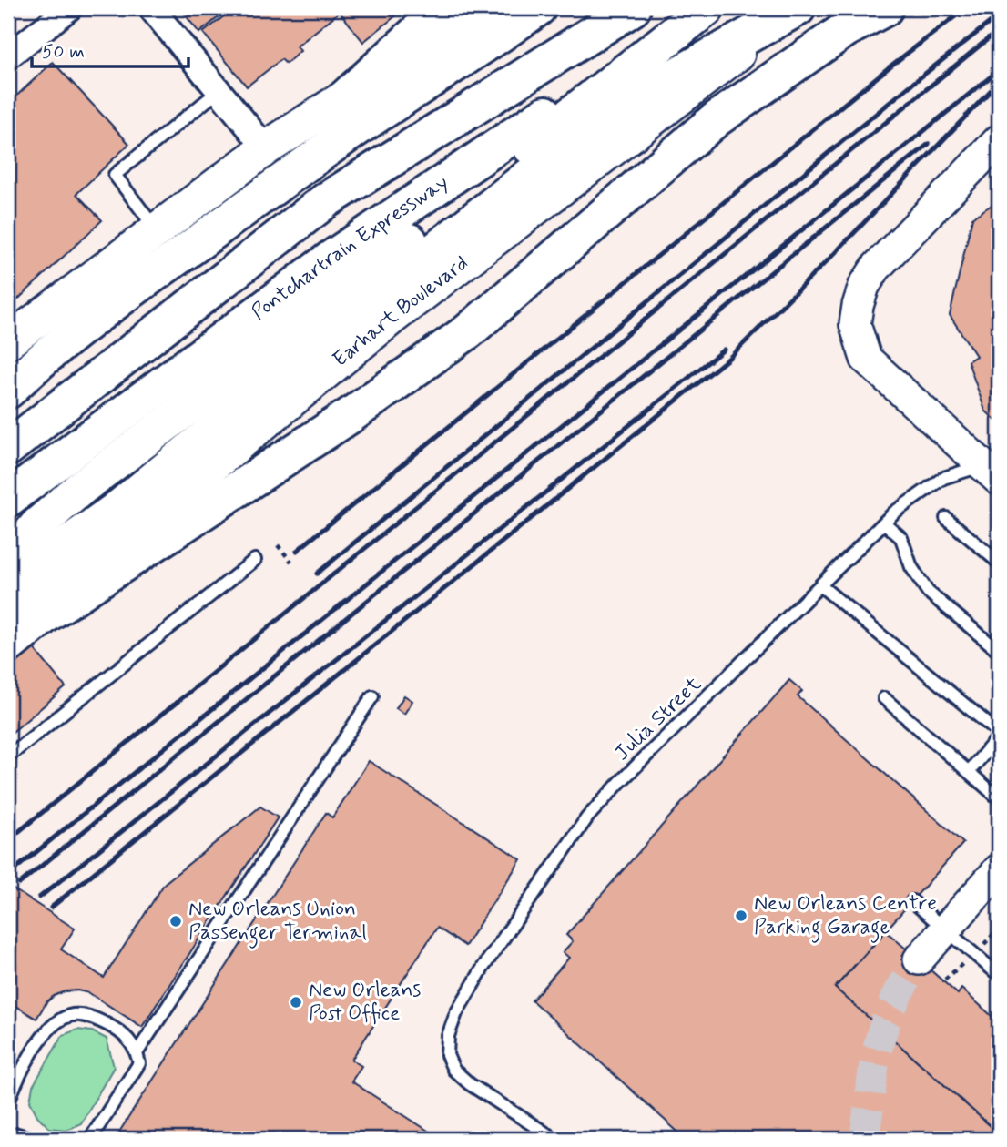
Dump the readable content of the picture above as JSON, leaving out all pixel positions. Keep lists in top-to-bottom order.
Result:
{
  "streets": {
    "highway": ["Pontchartrain Expressway"],
    "main road": ["Earhart Boulevard"],
    "lane": ["Julia Street"]
  },
  "places": ["New Orleans Centre Parking Garage", "New Orleans Union Passenger Terminal", "New Orleans Post Office"],
  "scale_bar": "50 m"
}
